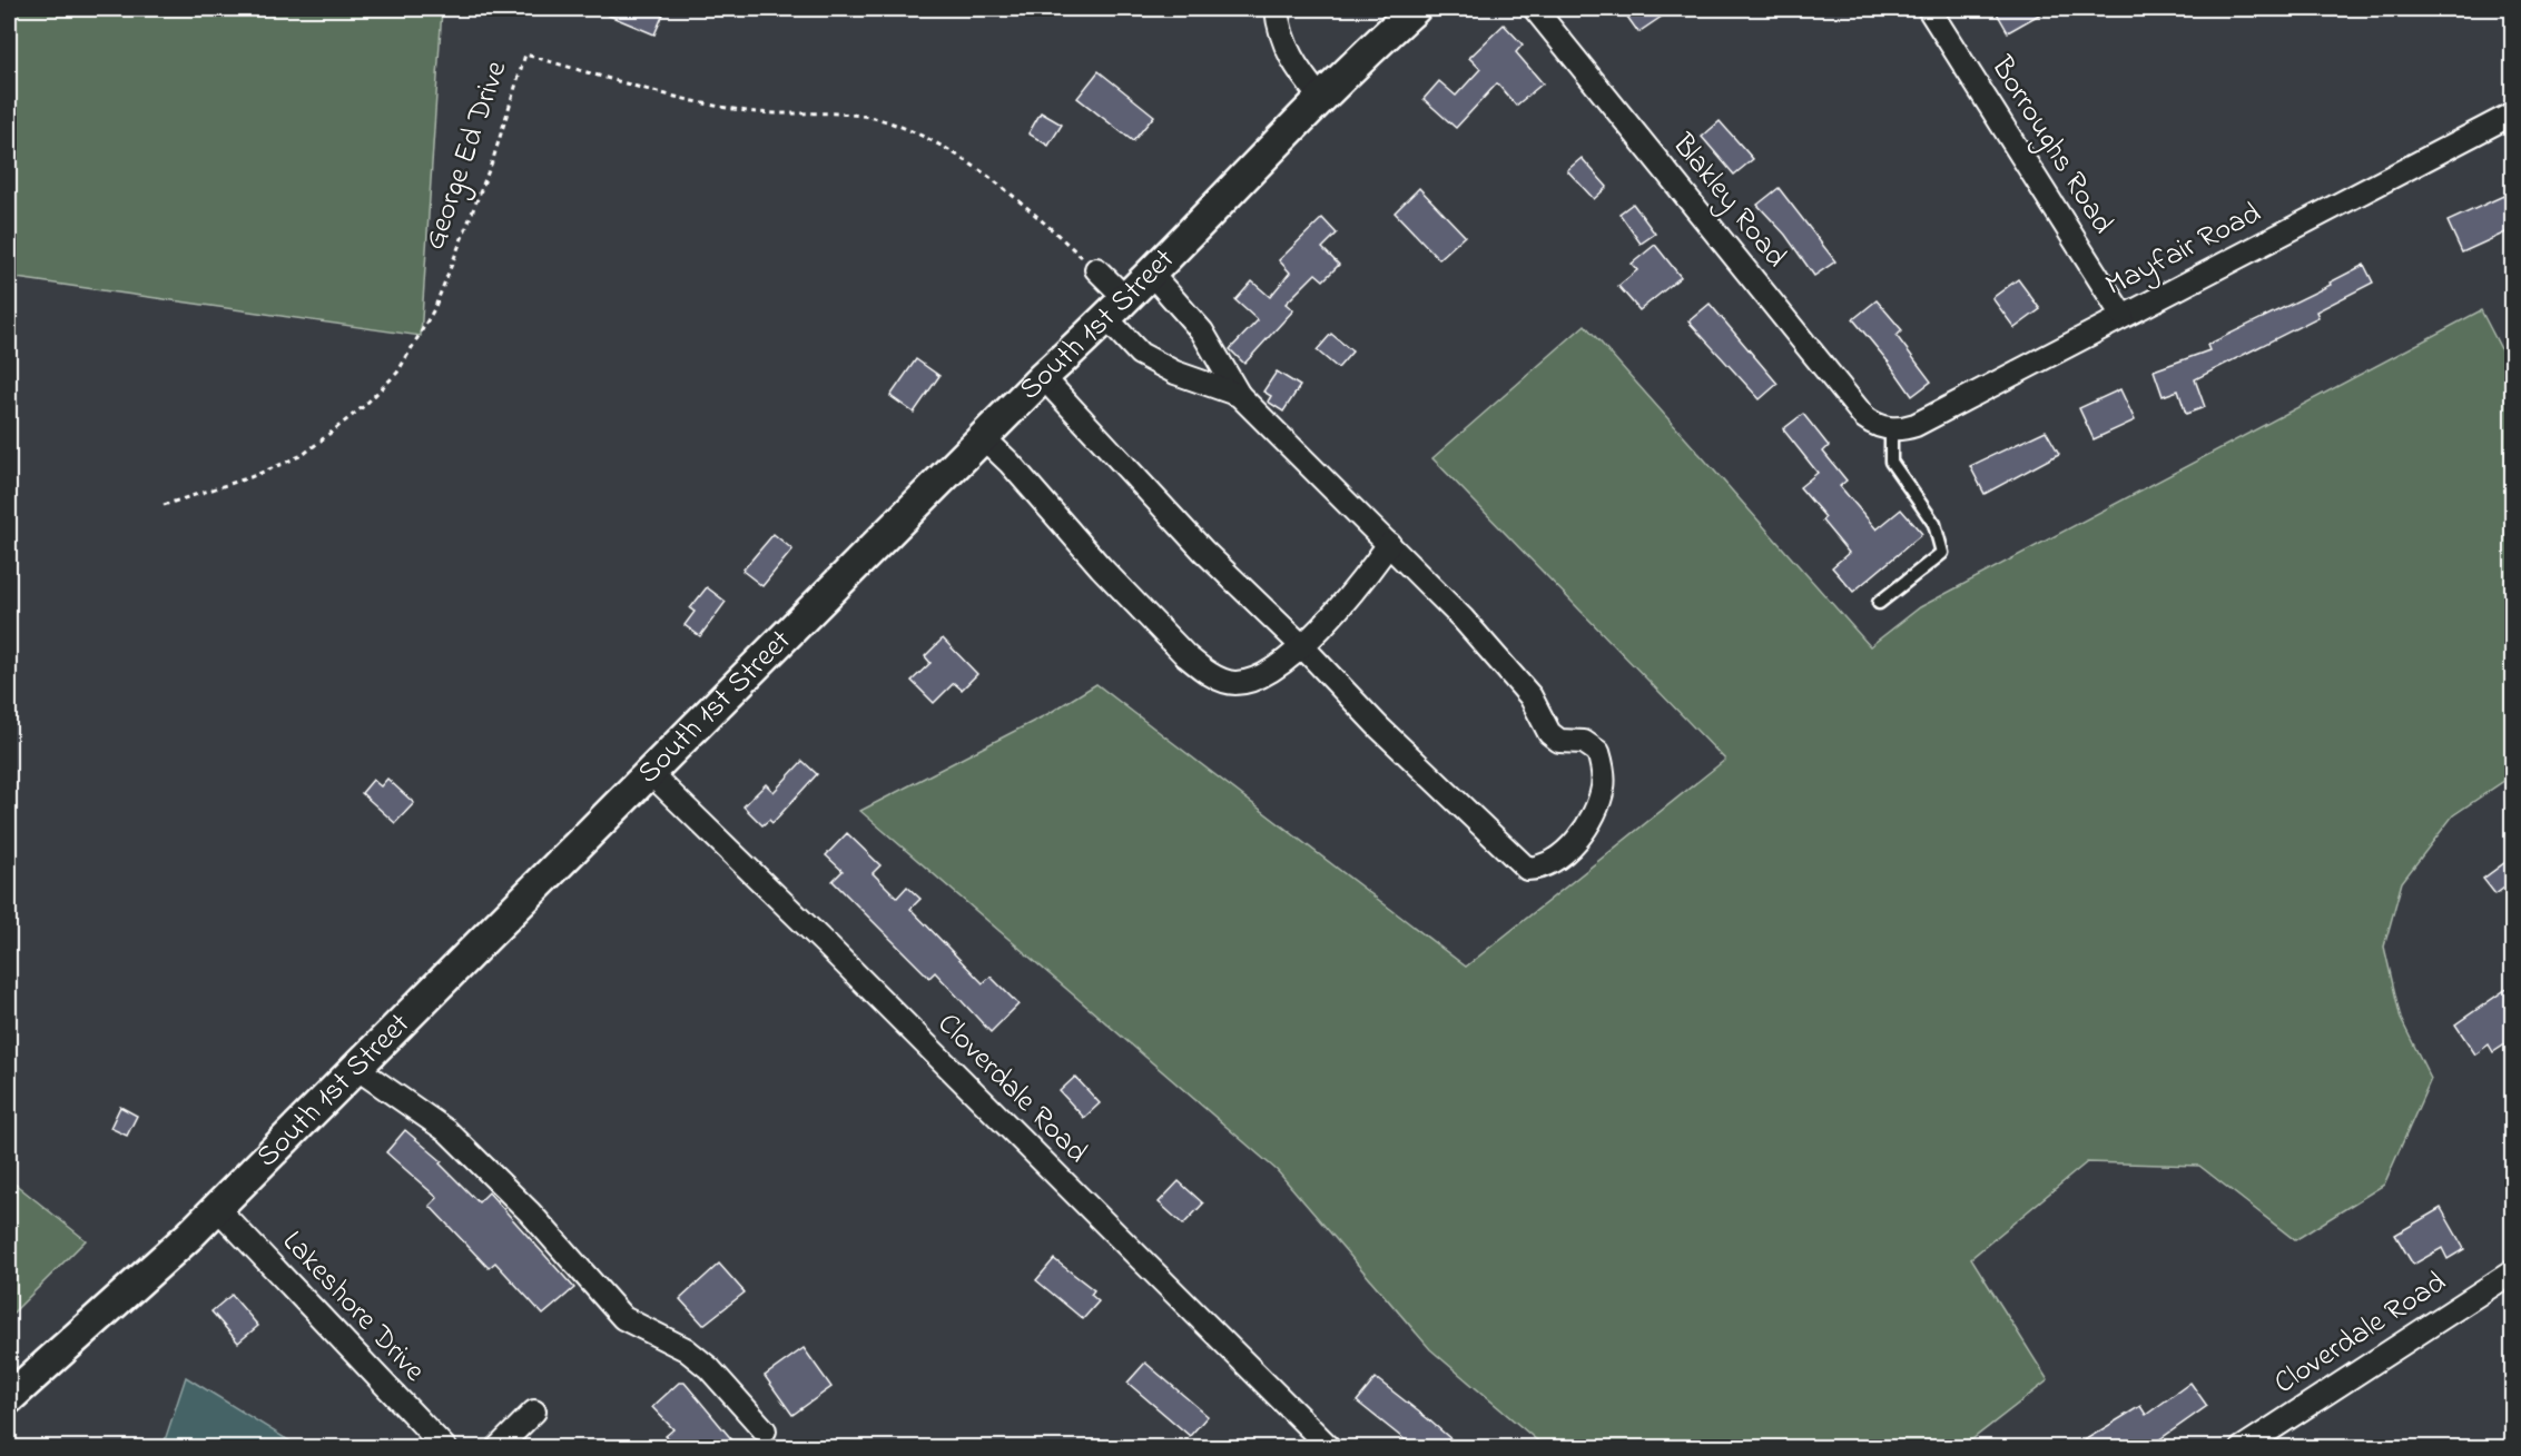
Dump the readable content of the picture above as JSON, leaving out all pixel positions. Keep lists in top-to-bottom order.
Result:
{
  "streets": {
    "main road": ["South 1st Street"],
    "street": [
      "Borroughs Road",
      "Blakley Road",
      "Mayfair Road",
      "Cloverdale Road",
      "Lakeshore Drive"
    ],
    "path": ["George Ed Drive"]
  },
  "crossings": [
    ["Borroughs Road", "Mayfair Road"],
    ["Blakley Road", "Mayfair Road"],
    ["South 1st Street", "Cloverdale Road"],
    ["South 1st Street", "Lakeshore Drive"]
  ]
}
